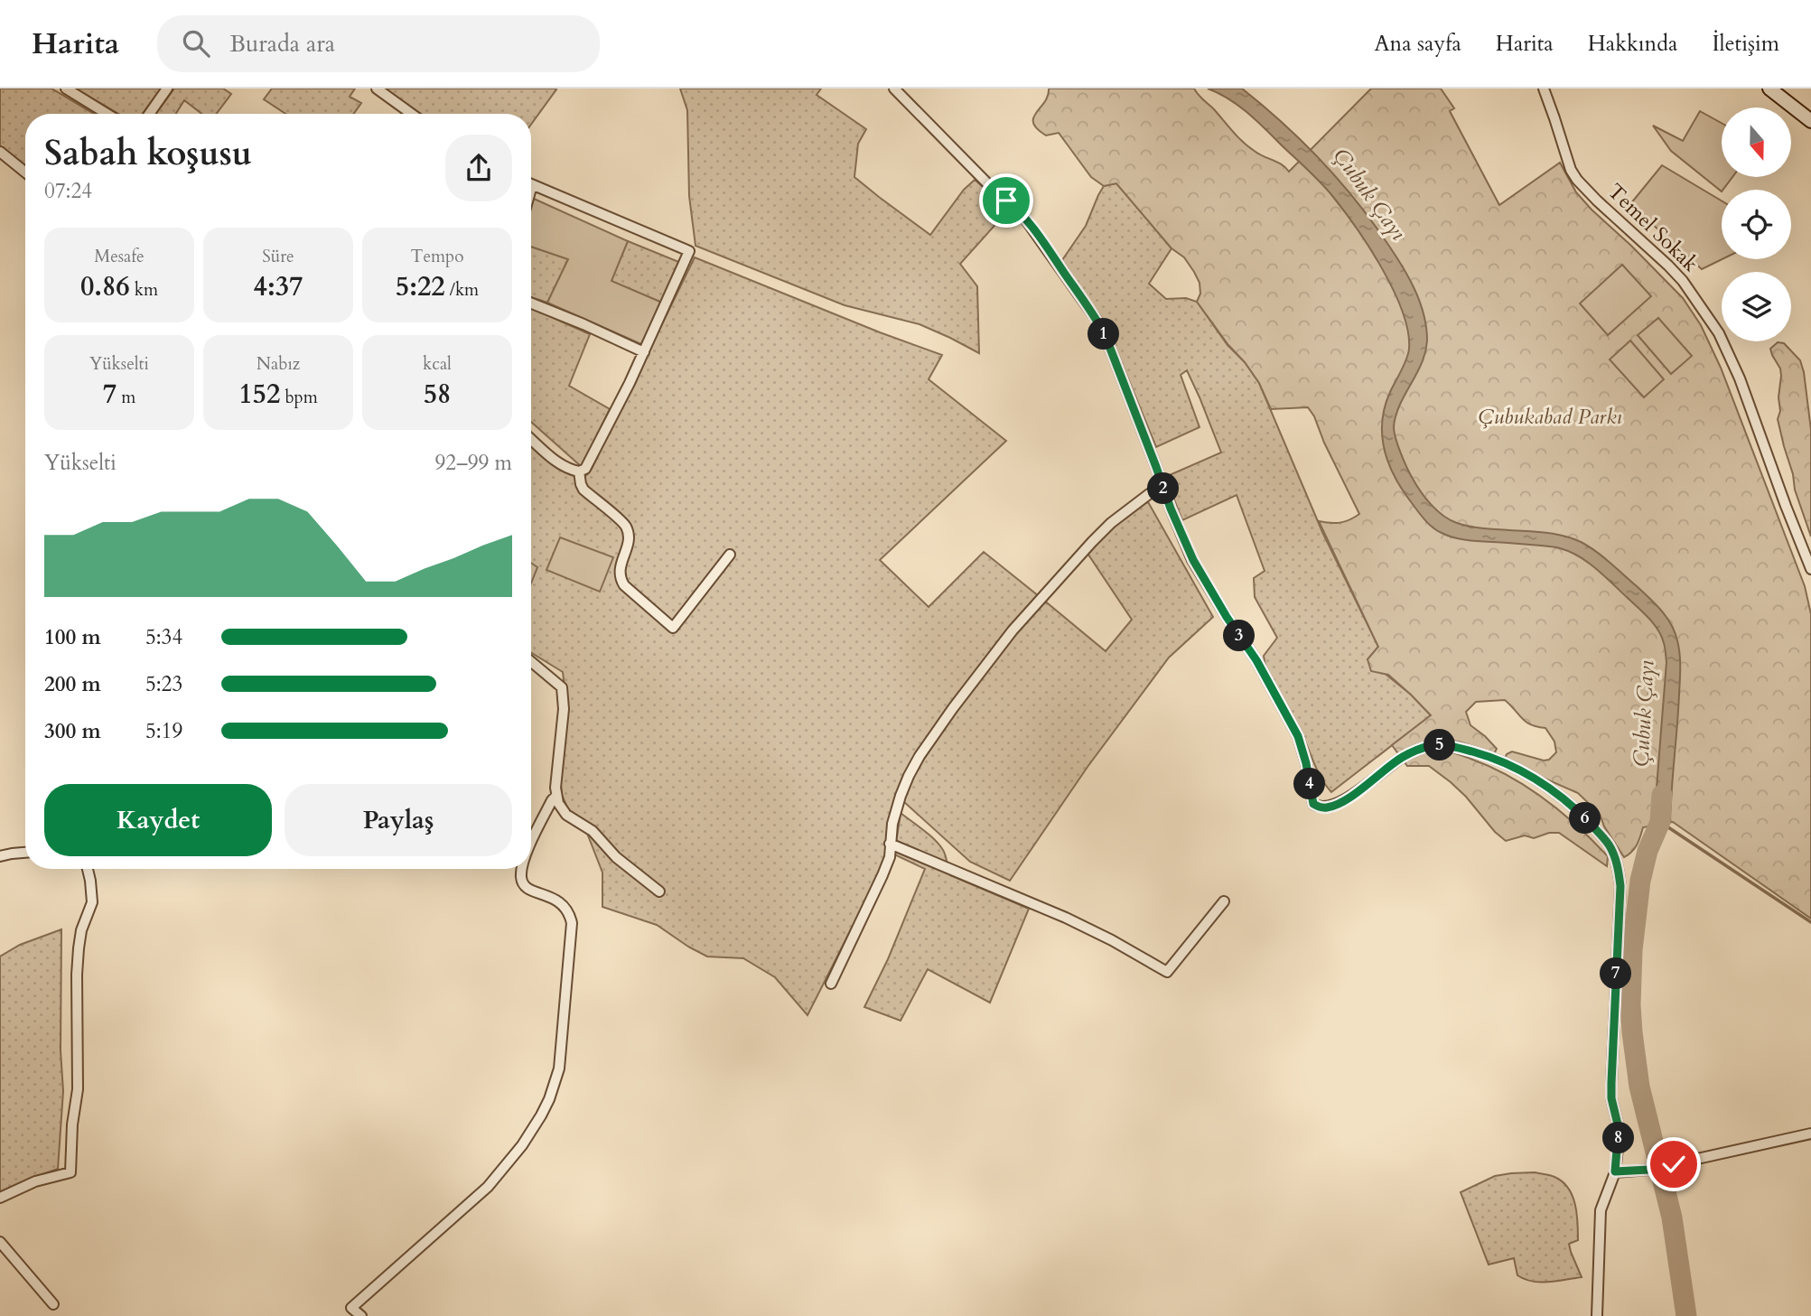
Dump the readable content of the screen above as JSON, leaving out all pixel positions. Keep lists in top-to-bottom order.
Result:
{
  "streets": {
    "street": ["Temel Sokak"]
  },
  "water": ["Çubuk Çayı"],
  "parks": ["Çubukabad Parkı"],
  "north": "bottom",
  "page": {
    "header": "Harita",
    "search": "Burada ara",
    "nav": [
      "Ana sayfa",
      "Harita",
      "Hakkında",
      "İletişim"
    ],
    "heading": ["Sabah koşusu", "07:24"],
    "stats": [
      ["Mesafe", "0.86 km"],
      ["Süre", "4:37"],
      ["Tempo", "5:22 /km"],
      ["Yükselti", "7 m"],
      ["Nabız", "152 bpm"],
      ["kcal", "58"]
    ],
    "pins": [
      "1",
      "2",
      "3",
      "5",
      "4",
      "6",
      "7",
      "8"
    ],
    "chart": ["Yükselti", "92–99 m"],
    "list": [
      {
        "name": "100 m",
        "note": "5:34"
      },
      {
        "name": "200 m",
        "note": "5:23"
      },
      {
        "name": "300 m",
        "note": "5:19"
      }
    ],
    "buttons": ["Kaydet", "Paylaş"]
  }
}
